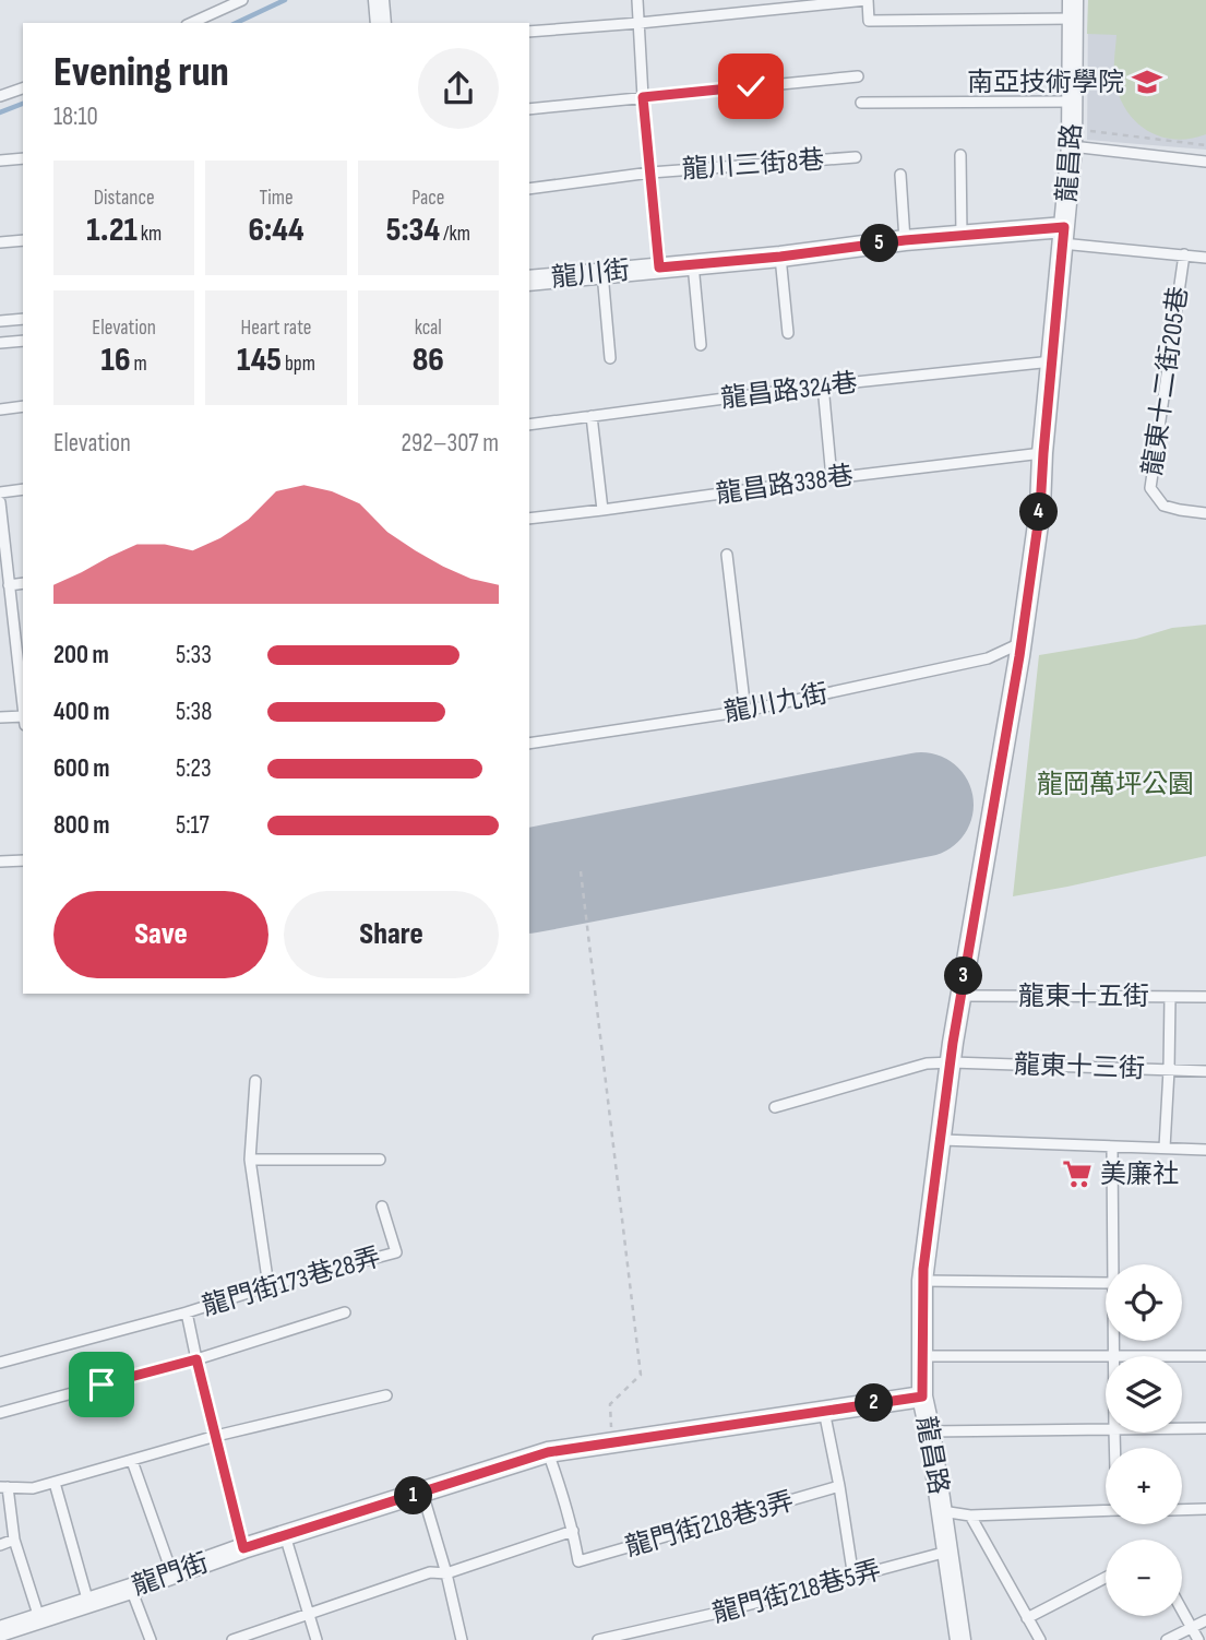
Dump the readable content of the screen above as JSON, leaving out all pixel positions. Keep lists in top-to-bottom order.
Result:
{
  "streets": {
    "street": ["龍昌路", "龍川街", "龍門街"],
    "lane": [
      "龍川三街8巷",
      "龍東十二街205巷",
      "龍昌路324巷",
      "龍昌路338巷",
      "龍川九街",
      "龍東十五街",
      "龍東十三街",
      "龍門街173巷28弄",
      "龍門街218巷3弄",
      "龍門街218巷5弄"
    ]
  },
  "crossings": [
    ["龍昌路", "龍川街"],
    ["龍昌路", "龍昌路324巷"],
    ["龍昌路", "龍昌路338巷"],
    ["龍昌路", "龍川九街"],
    ["龍昌路", "龍東十五街"],
    ["龍昌路", "龍東十三街"],
    ["龍昌路", "龍門街"],
    ["龍昌路", "龍門街218巷5弄"]
  ],
  "parks": ["龍岡萬坪公園"],
  "places": {
    "school or university": ["南亞技術學院"],
    "supermarket": ["美廉社"]
  },
  "page": {
    "heading": ["Evening run", "18:10"],
    "stats": [
      ["Distance", "1.21 km"],
      ["Time", "6:44"],
      ["Pace", "5:34 /km"],
      ["Elevation", "16 m"],
      ["Heart rate", "145 bpm"],
      ["kcal", "86"]
    ],
    "pins": [
      "5",
      "4",
      "3",
      "2",
      "1"
    ],
    "chart": ["Elevation", "292–307 m"],
    "list": [
      {
        "name": "200 m",
        "note": "5:33"
      },
      {
        "name": "400 m",
        "note": "5:38"
      },
      {
        "name": "600 m",
        "note": "5:23"
      },
      {
        "name": "800 m",
        "note": "5:17"
      }
    ],
    "buttons": ["Save", "Share"],
    "map_buttons": ["+", "−"]
  }
}
